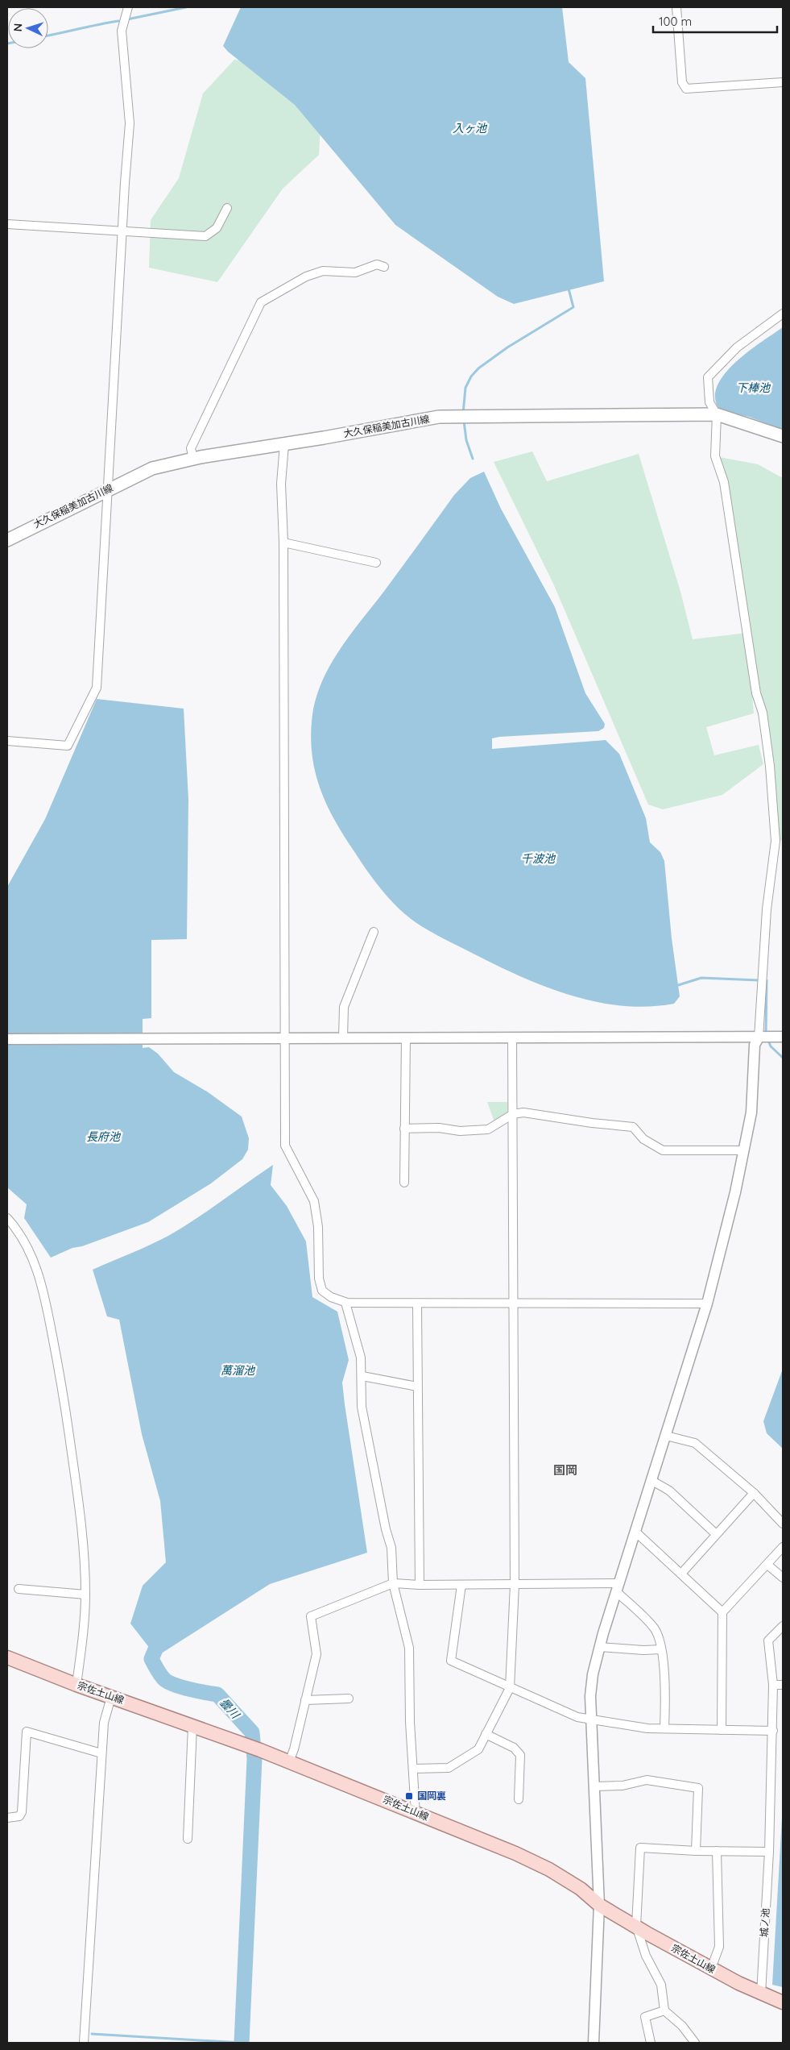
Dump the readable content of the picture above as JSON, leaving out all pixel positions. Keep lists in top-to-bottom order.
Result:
{
  "streets": {
    "main road": ["大久保稲美加古川線", "宗佐土山線"],
    "street": ["城ノ池"]
  },
  "crossings": [
    ["宗佐土山線", "城ノ池"]
  ],
  "districts": ["国岡"],
  "water": [
    "入ヶ池",
    "下棒池",
    "千波池",
    "長府池",
    "萬溜池",
    "曇川"
  ],
  "places": {
    "transit": ["国岡裏"]
  },
  "scale_bar": "100 m",
  "north": "left"
}
